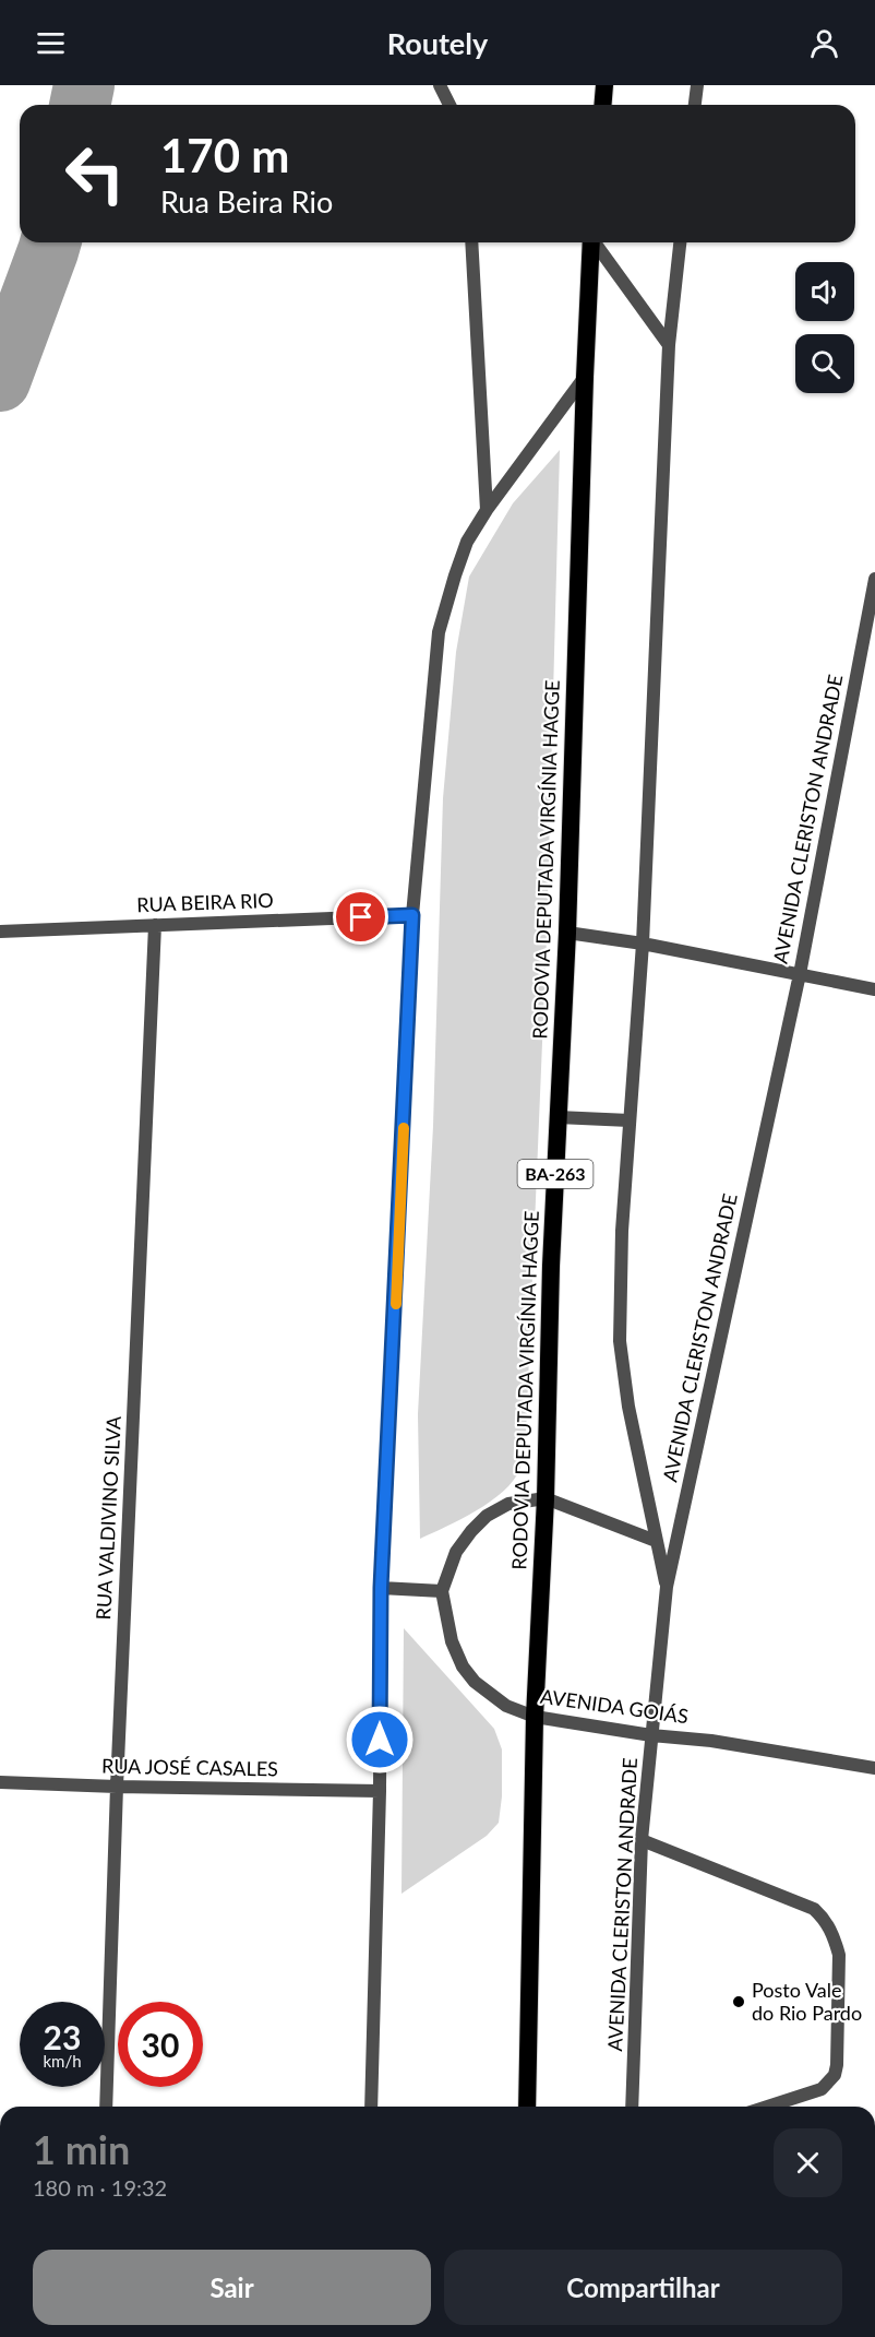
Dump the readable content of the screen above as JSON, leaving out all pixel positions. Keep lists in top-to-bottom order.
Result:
{
  "streets": {
    "highway": ["RODOVIA DEPUTADA VIRGÍNIA HAGGE", "BA-263"],
    "street": [
      "AVENIDA CLERISTON ANDRADE",
      "RUA BEIRA RIO",
      "RUA VALDIVINO SILVA",
      "AVENIDA GOIÁS",
      "RUA JOSÉ CASALES"
    ]
  },
  "crossings": [
    ["AVENIDA CLERISTON ANDRADE", "AVENIDA GOIÁS"],
    ["RODOVIA DEPUTADA VIRGÍNIA HAGGE", "AVENIDA GOIÁS"],
    ["RUA BEIRA RIO", "RUA VALDIVINO SILVA"],
    ["RUA VALDIVINO SILVA", "RUA JOSÉ CASALES"]
  ],
  "places": ["Posto Vale do Rio Pardo"],
  "page": {
    "header": "Routely",
    "turn": ["170 m", "Rua Beira Rio"],
    "speed": "23 km/h",
    "limit": "30",
    "heading": ["1 min", "180 m · 19:32"],
    "buttons": ["Sair", "Compartilhar"]
  }
}
